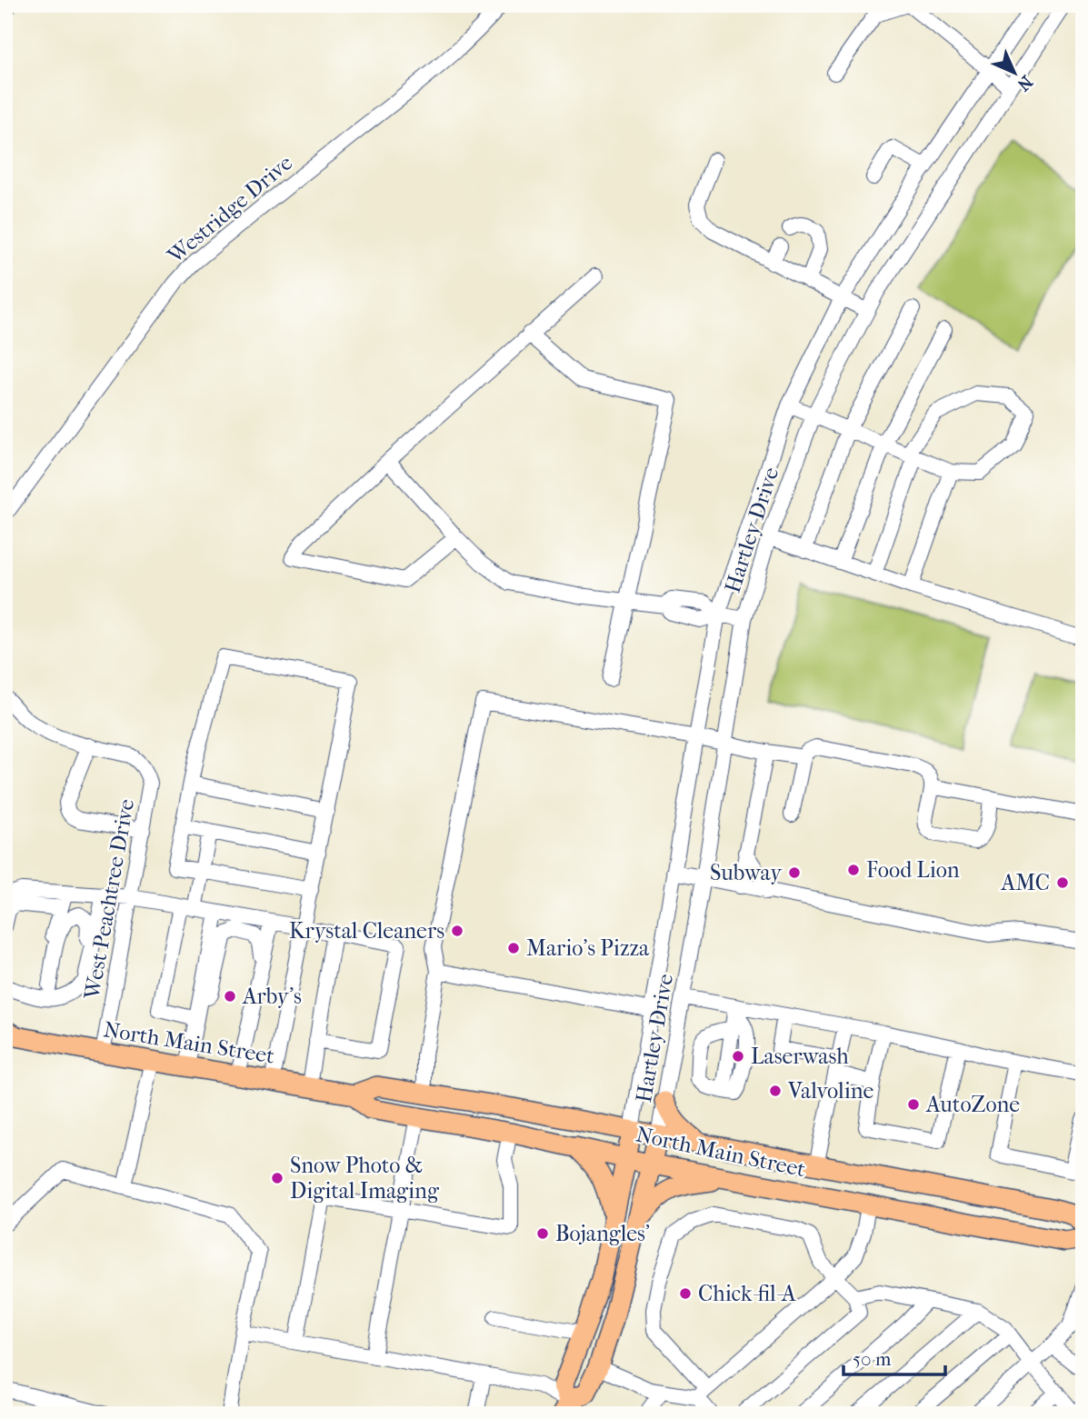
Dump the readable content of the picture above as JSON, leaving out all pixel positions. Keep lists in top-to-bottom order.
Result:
{
  "streets": {
    "main road": ["North Main Street"],
    "street": ["Westridge Drive", "Hartley Drive", "West Peachtree Drive"]
  },
  "crossings": [
    ["Hartley Drive", "North Main Street"],
    ["West Peachtree Drive", "North Main Street"]
  ],
  "places": [
    "Food Lion",
    "Subway",
    "AMC",
    "Krystal Cleaners",
    "Mario's Pizza",
    "Arby's",
    "Laserwash",
    "Valvoline",
    "AutoZone",
    "Snow Photo & Digital Imaging",
    "Bojangles'",
    "Chick-fil-A"
  ],
  "scale_bar": "50 m",
  "north": "bottom right"
}
